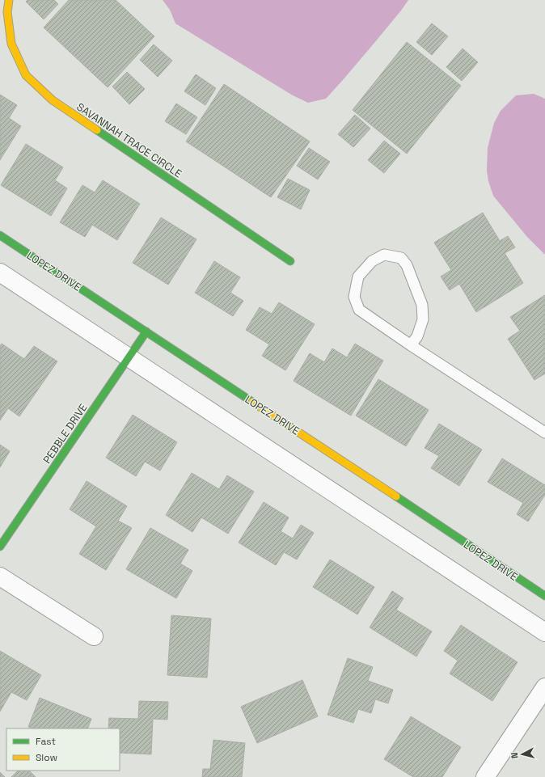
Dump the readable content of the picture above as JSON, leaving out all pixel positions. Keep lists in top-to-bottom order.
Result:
{
  "streets": {
    "street": ["SAVANNAH TRACE CIRCLE", "LOPEZ DRIVE", "PEBBLE DRIVE"]
  },
  "crossings": [
    ["LOPEZ DRIVE", "PEBBLE DRIVE"]
  ],
  "legend": ["Fast", "Slow"],
  "north": "left"
}
